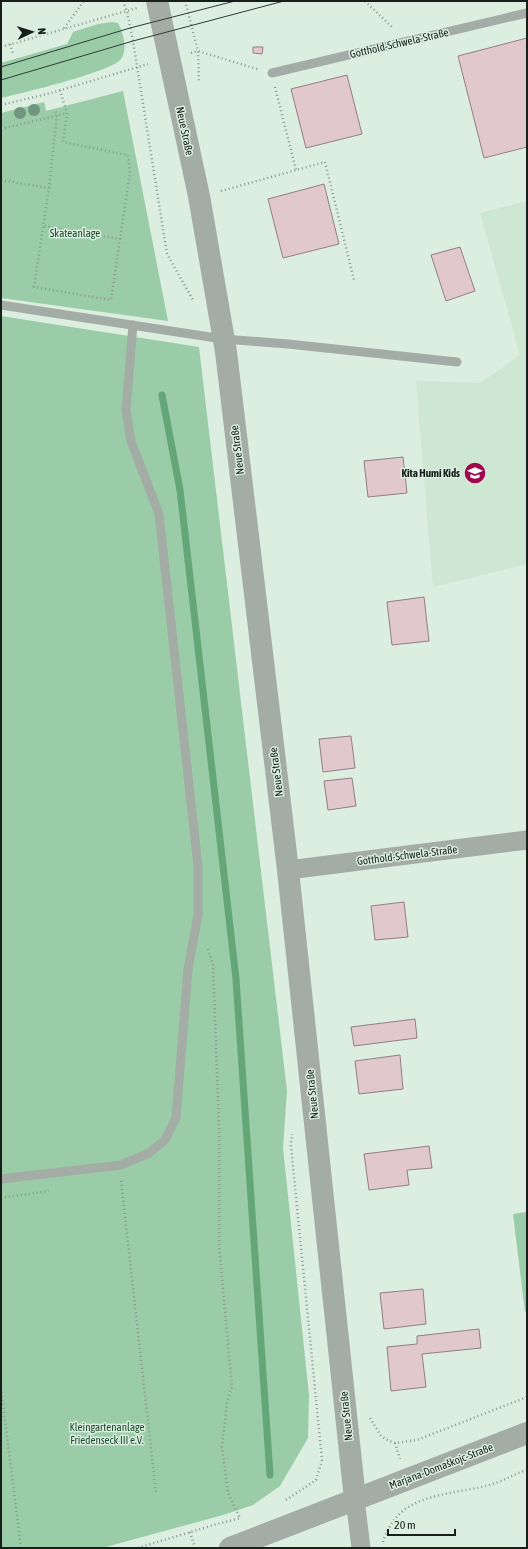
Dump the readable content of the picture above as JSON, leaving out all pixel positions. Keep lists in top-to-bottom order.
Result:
{
  "streets": {
    "street": ["Gotthold-Schwela-Straße", "Neue Straße", "Marjana-Domaškojc-Straße"]
  },
  "crossings": [
    ["Gotthold-Schwela-Straße", "Neue Straße"],
    ["Neue Straße", "Marjana-Domaškojc-Straße"]
  ],
  "parks": ["Skateanlage", "Kleingartenanlage Friedenseck III e.V."],
  "places": {
    "school or university": ["Kita Humi Kids"]
  },
  "scale_bar": "20 m",
  "north": "right"
}
